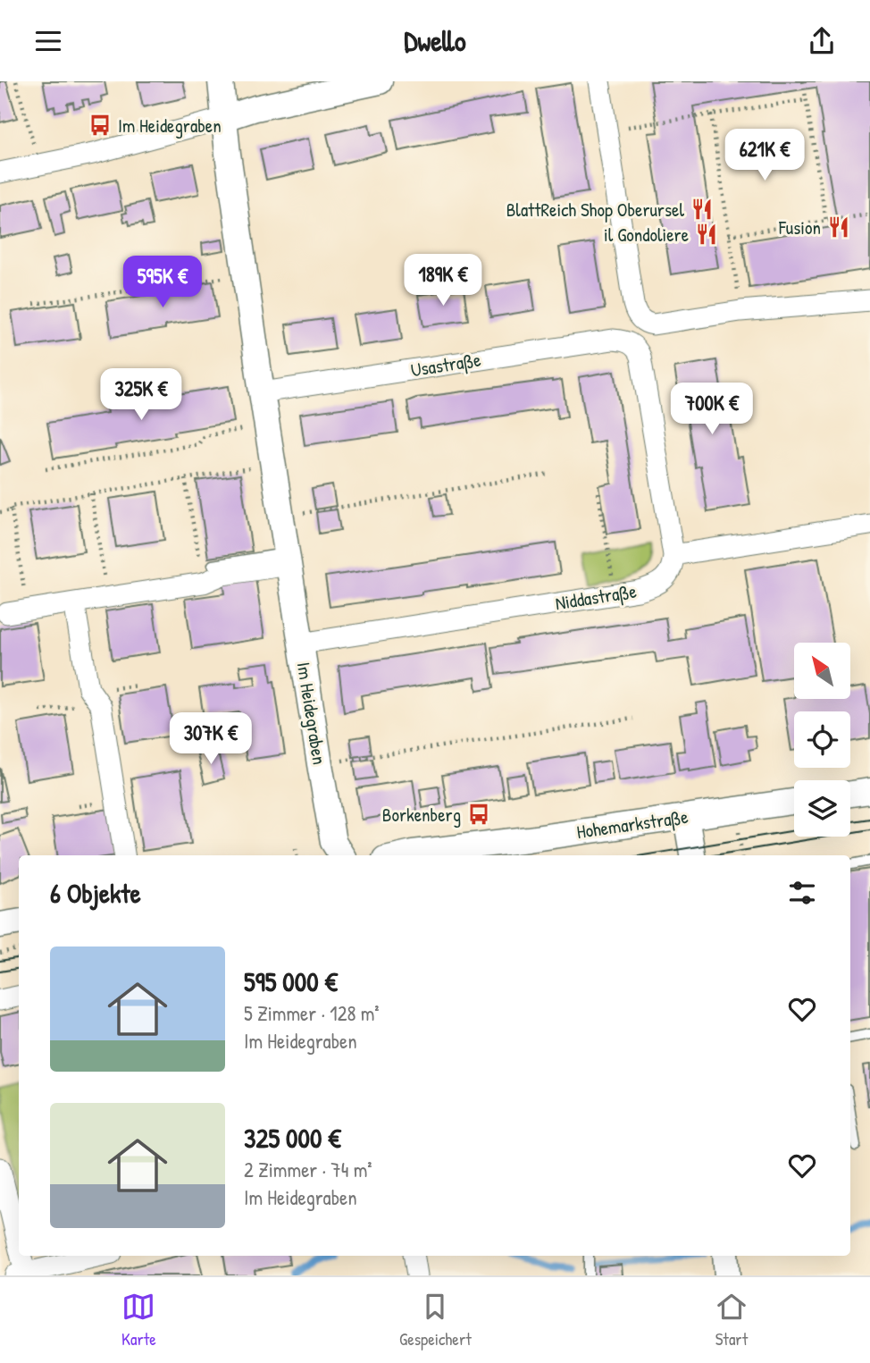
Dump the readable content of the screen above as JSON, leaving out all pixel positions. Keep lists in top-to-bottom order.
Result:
{
  "streets": {
    "street": [
      "Usastraße",
      "Niddastraße",
      "Im Heidegraben",
      "Hohemarkstraße"
    ]
  },
  "crossings": [
    ["Usastraße", "Niddastraße"],
    ["Usastraße", "Im Heidegraben"],
    ["Niddastraße", "Im Heidegraben"]
  ],
  "places": {
    "bus stop": ["Im Heidegraben", "Borkenberg"],
    "restaurant": ["BlattReich Shop Oberursel", "Fusion", "il Gondoliere"]
  },
  "north": "top left",
  "page": {
    "header": "Dwello",
    "price": [
      "621K €",
      "189K €",
      "595K €",
      "325K €",
      "700K €",
      "307K €"
    ],
    "heading": "6 Objekte",
    "list": [
      {
        "name": "595 000 €",
        "note": "5 Zimmer · 128 m² · Im Heidegraben"
      },
      {
        "name": "325 000 €",
        "note": "2 Zimmer · 74 m² · Im Heidegraben"
      }
    ],
    "tabs": ["Karte", "Gespeichert", "Start"]
  }
}
